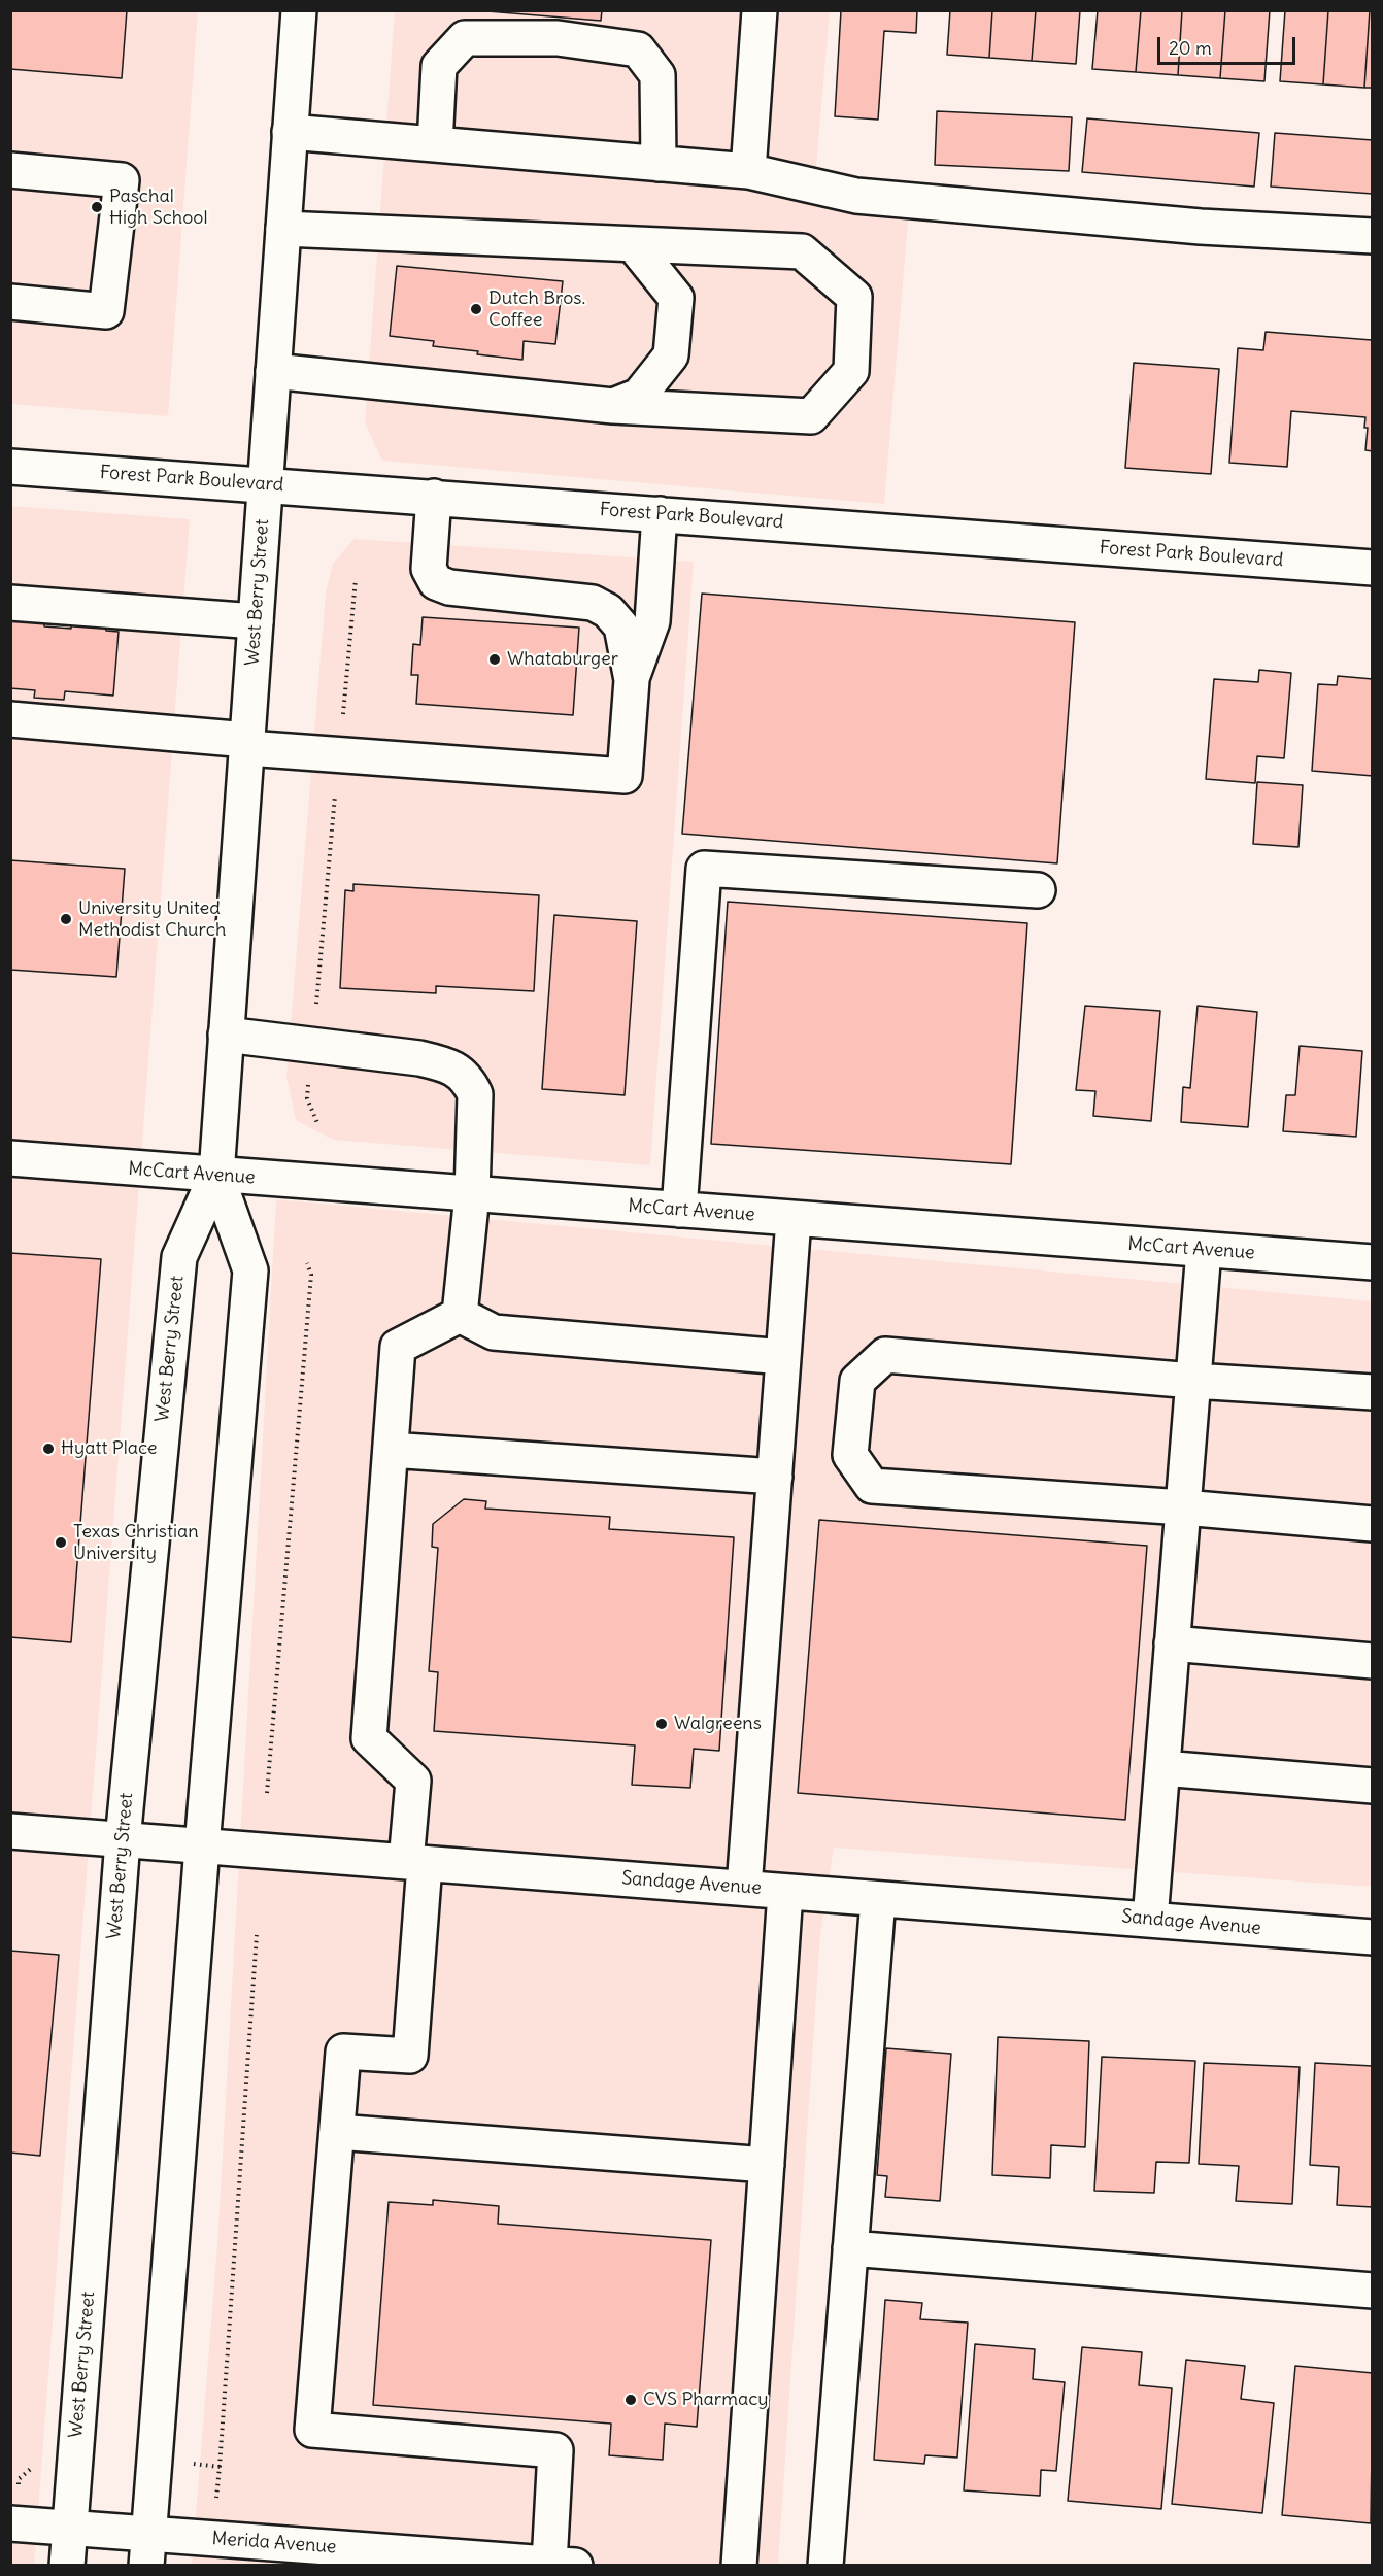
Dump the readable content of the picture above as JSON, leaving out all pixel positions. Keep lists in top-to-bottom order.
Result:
{
  "streets": {
    "street": [
      "Forest Park Boulevard",
      "West Berry Street",
      "McCart Avenue",
      "Sandage Avenue",
      "Merida Avenue"
    ]
  },
  "crossings": [
    ["Forest Park Boulevard", "West Berry Street"],
    ["West Berry Street", "McCart Avenue"],
    ["West Berry Street", "Sandage Avenue"],
    ["West Berry Street", "Merida Avenue"]
  ],
  "places": [
    "Paschal High School",
    "Dutch Bros. Coffee",
    "Whataburger",
    "University United Methodist Church",
    "Hyatt Place",
    "Texas Christian University",
    "Walgreens",
    "CVS Pharmacy"
  ],
  "scale_bar": "20 m"
}
